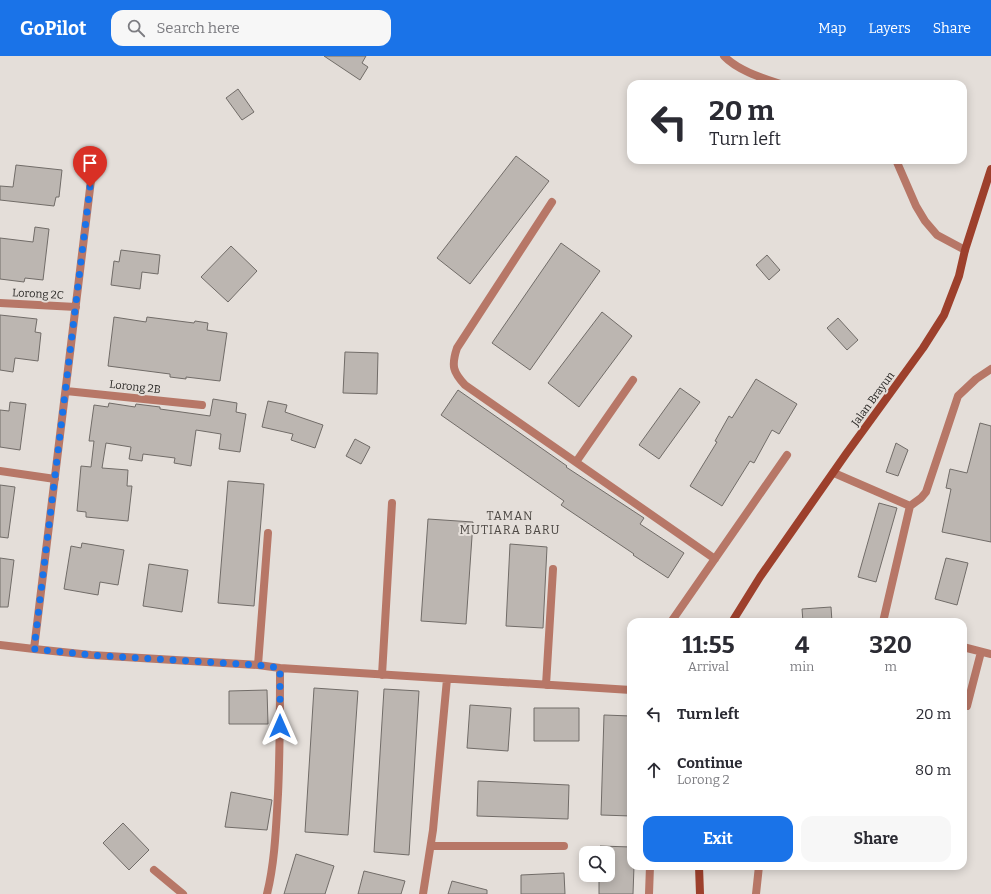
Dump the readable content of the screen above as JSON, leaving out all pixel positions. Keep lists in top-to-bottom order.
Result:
{
  "streets": {
    "main road": ["Jalan Brayun"],
    "street": ["Lorong 2C", "Lorong 2B"]
  },
  "districts": ["TAMAN MUTIARA BARU"],
  "page": {
    "header": "GoPilot",
    "search": "Search here",
    "nav": ["Map", "Layers", "Share"],
    "turn": ["20 m", "Turn left"],
    "eta": [
      "11:55",
      "Arrival",
      "4",
      "min",
      "320",
      "m"
    ],
    "list": [
      {
        "name": "Turn left",
        "value": "20 m"
      },
      {
        "name": "Continue",
        "note": "Lorong 2",
        "value": "80 m"
      }
    ],
    "buttons": ["Exit", "Share"]
  }
}
